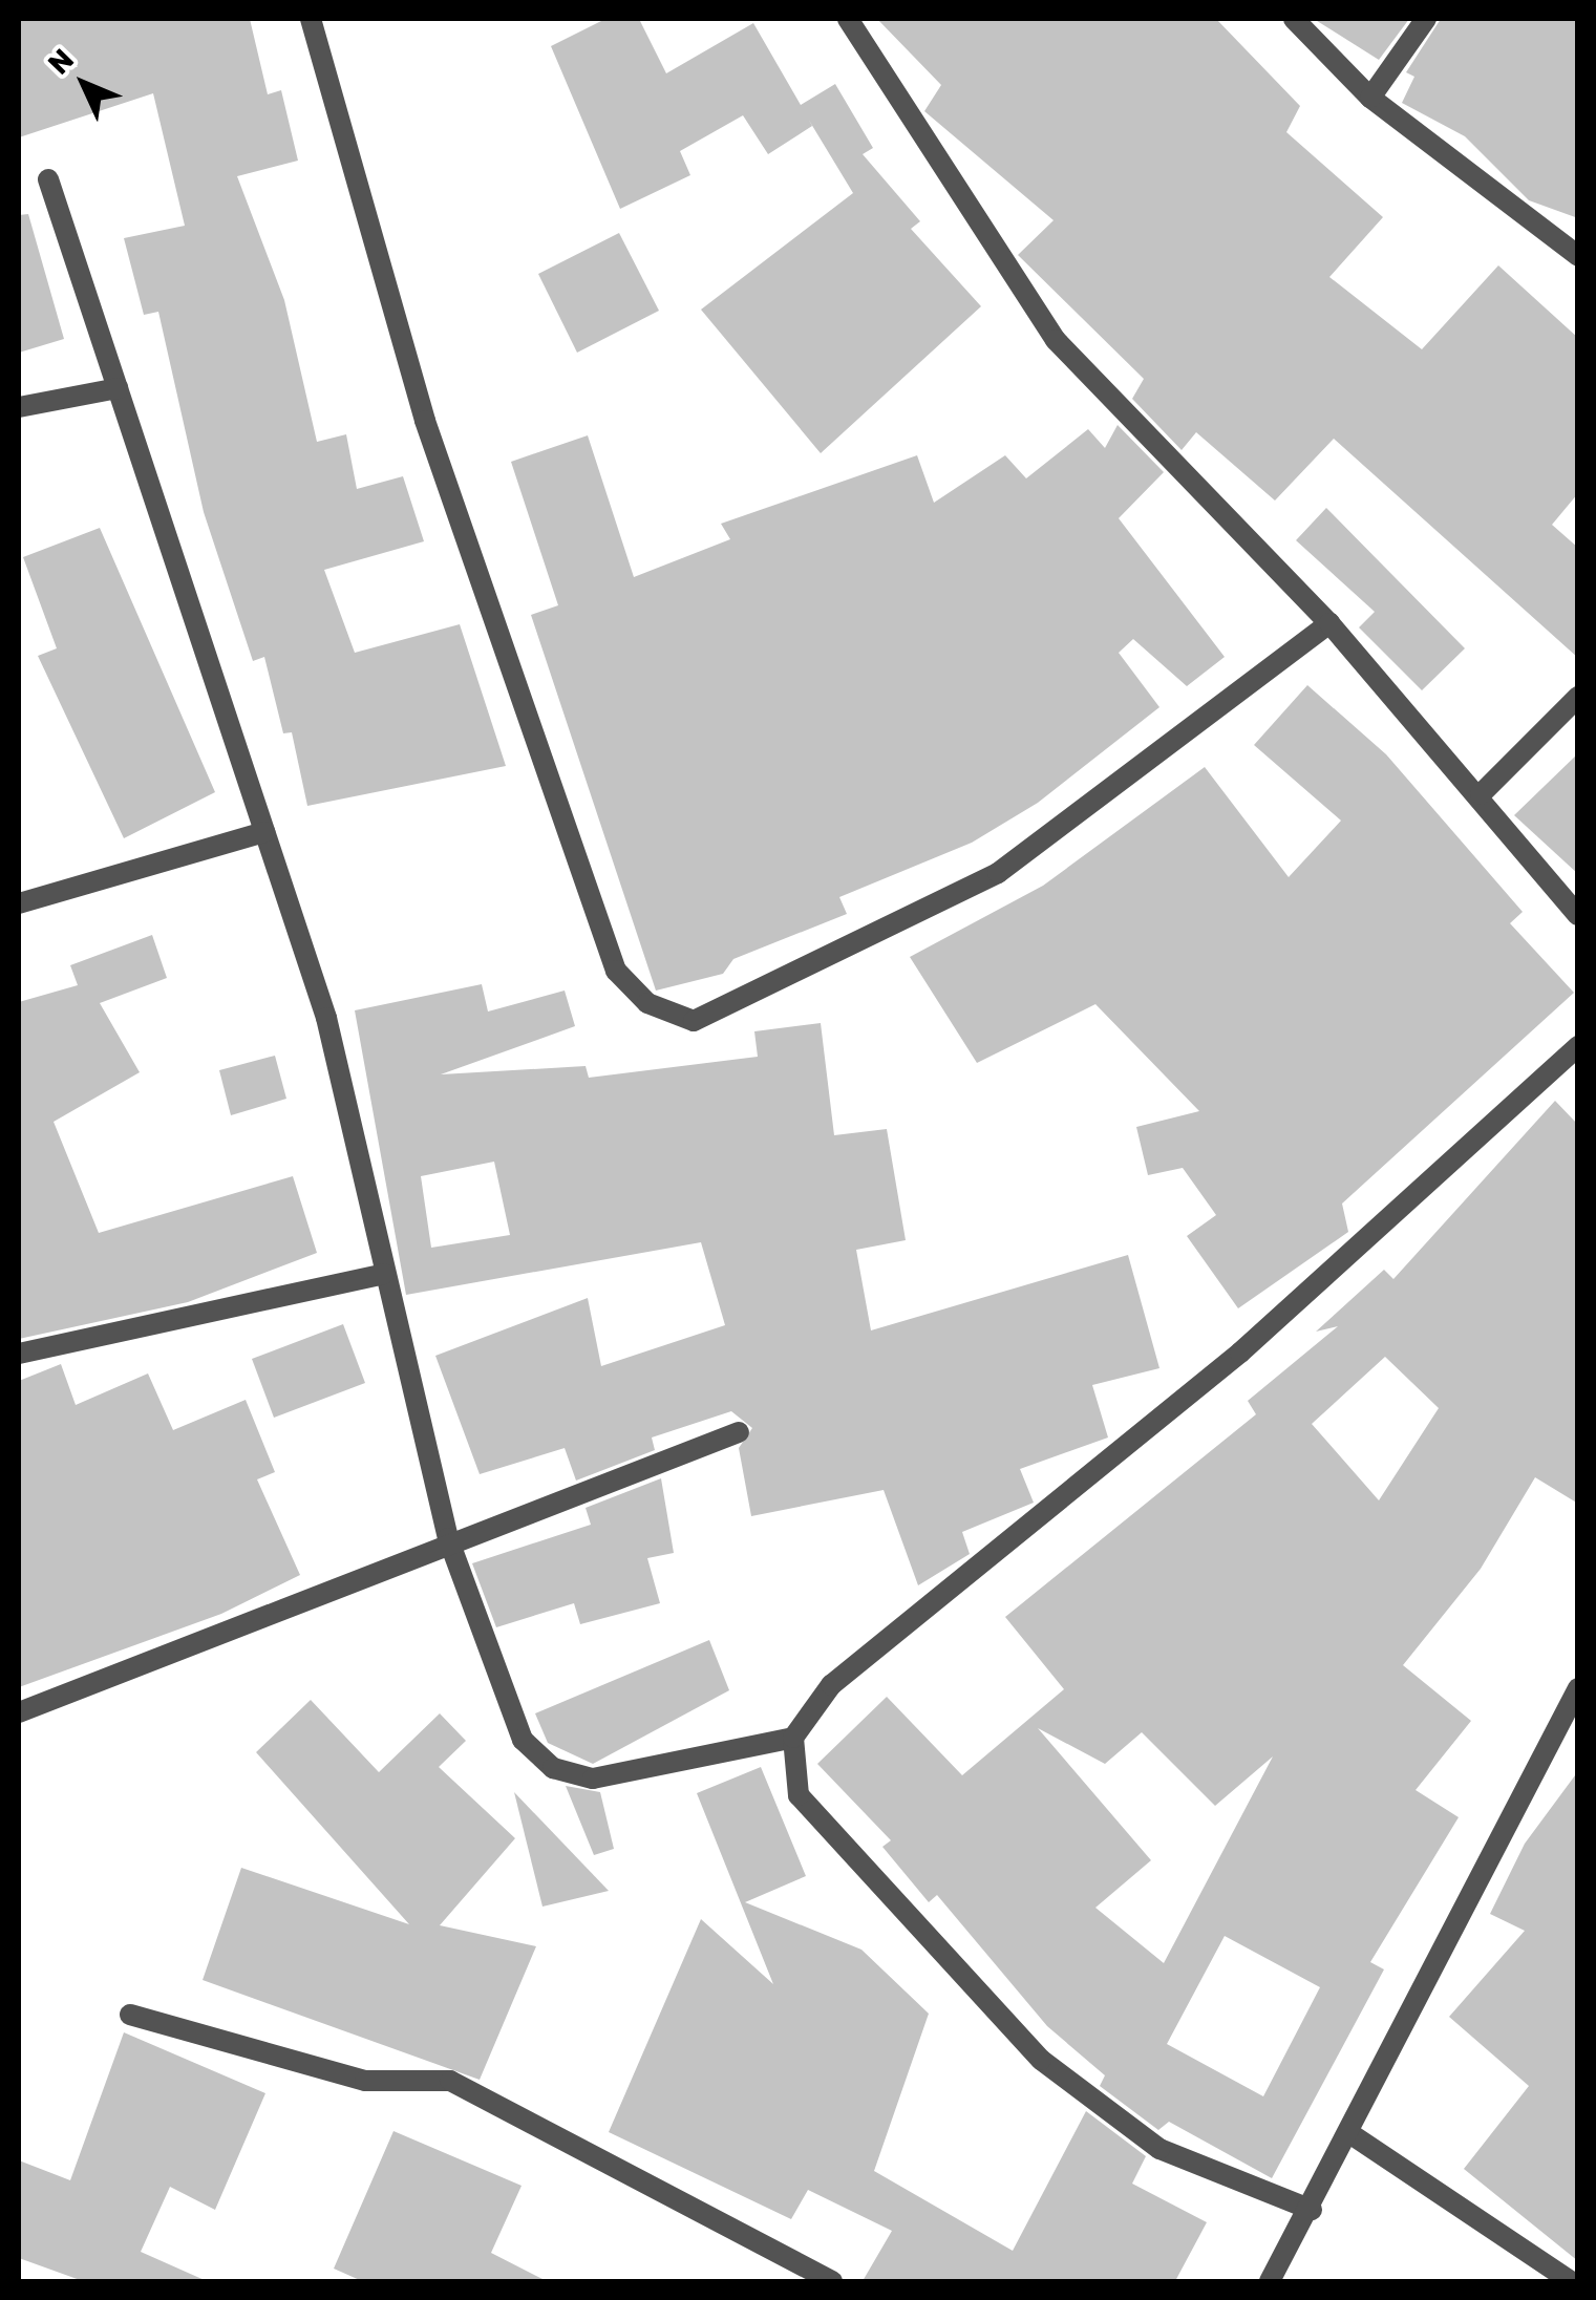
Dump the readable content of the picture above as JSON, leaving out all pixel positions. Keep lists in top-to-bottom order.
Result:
{
  "north": "top left"
}
